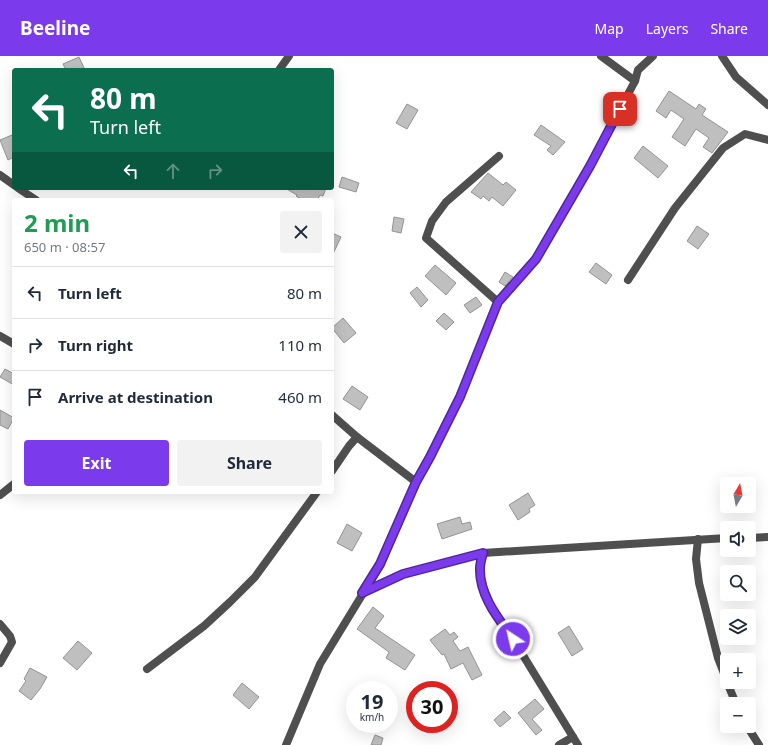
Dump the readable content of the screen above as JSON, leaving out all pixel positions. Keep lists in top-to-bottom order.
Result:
{
  "north": "top",
  "page": {
    "header": "Beeline",
    "nav": ["Map", "Layers", "Share"],
    "turn": ["80 m", "Turn left"],
    "heading": ["2 min", "650 m · 08:57"],
    "list": [
      {
        "name": "Turn left",
        "value": "80 m"
      },
      {
        "name": "Turn right",
        "value": "110 m"
      },
      {
        "name": "Arrive at destination",
        "value": "460 m"
      }
    ],
    "buttons": ["Exit", "Share"],
    "map_buttons": ["+", "−"],
    "speed": "19 km/h",
    "limit": "30"
  }
}
